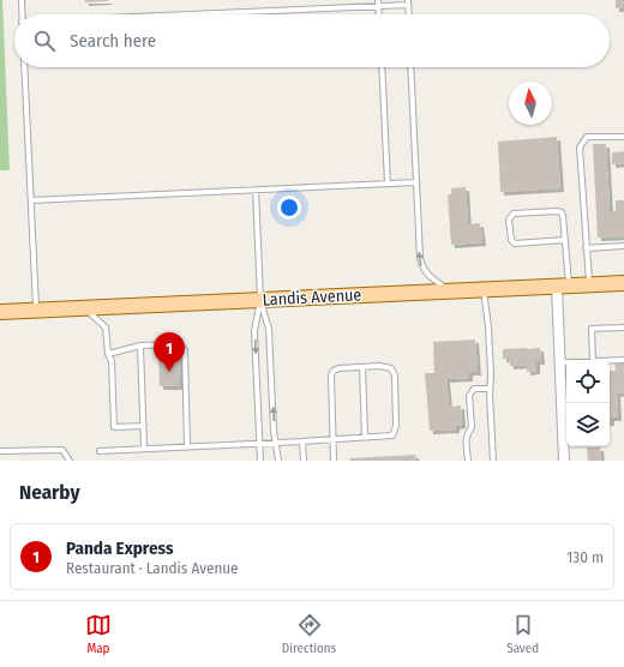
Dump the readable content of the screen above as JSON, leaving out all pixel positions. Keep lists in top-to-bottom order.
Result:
{
  "streets": {
    "main road": ["Landis Avenue"]
  },
  "north": "top",
  "page": {
    "search": "Search here",
    "pins": "1",
    "heading": "Nearby",
    "list": [
      {
        "mark": "1",
        "name": "Panda Express",
        "note": "Restaurant · Landis Avenue",
        "value": "130 m"
      }
    ],
    "nav": ["Map", "Directions", "Saved"]
  }
}
